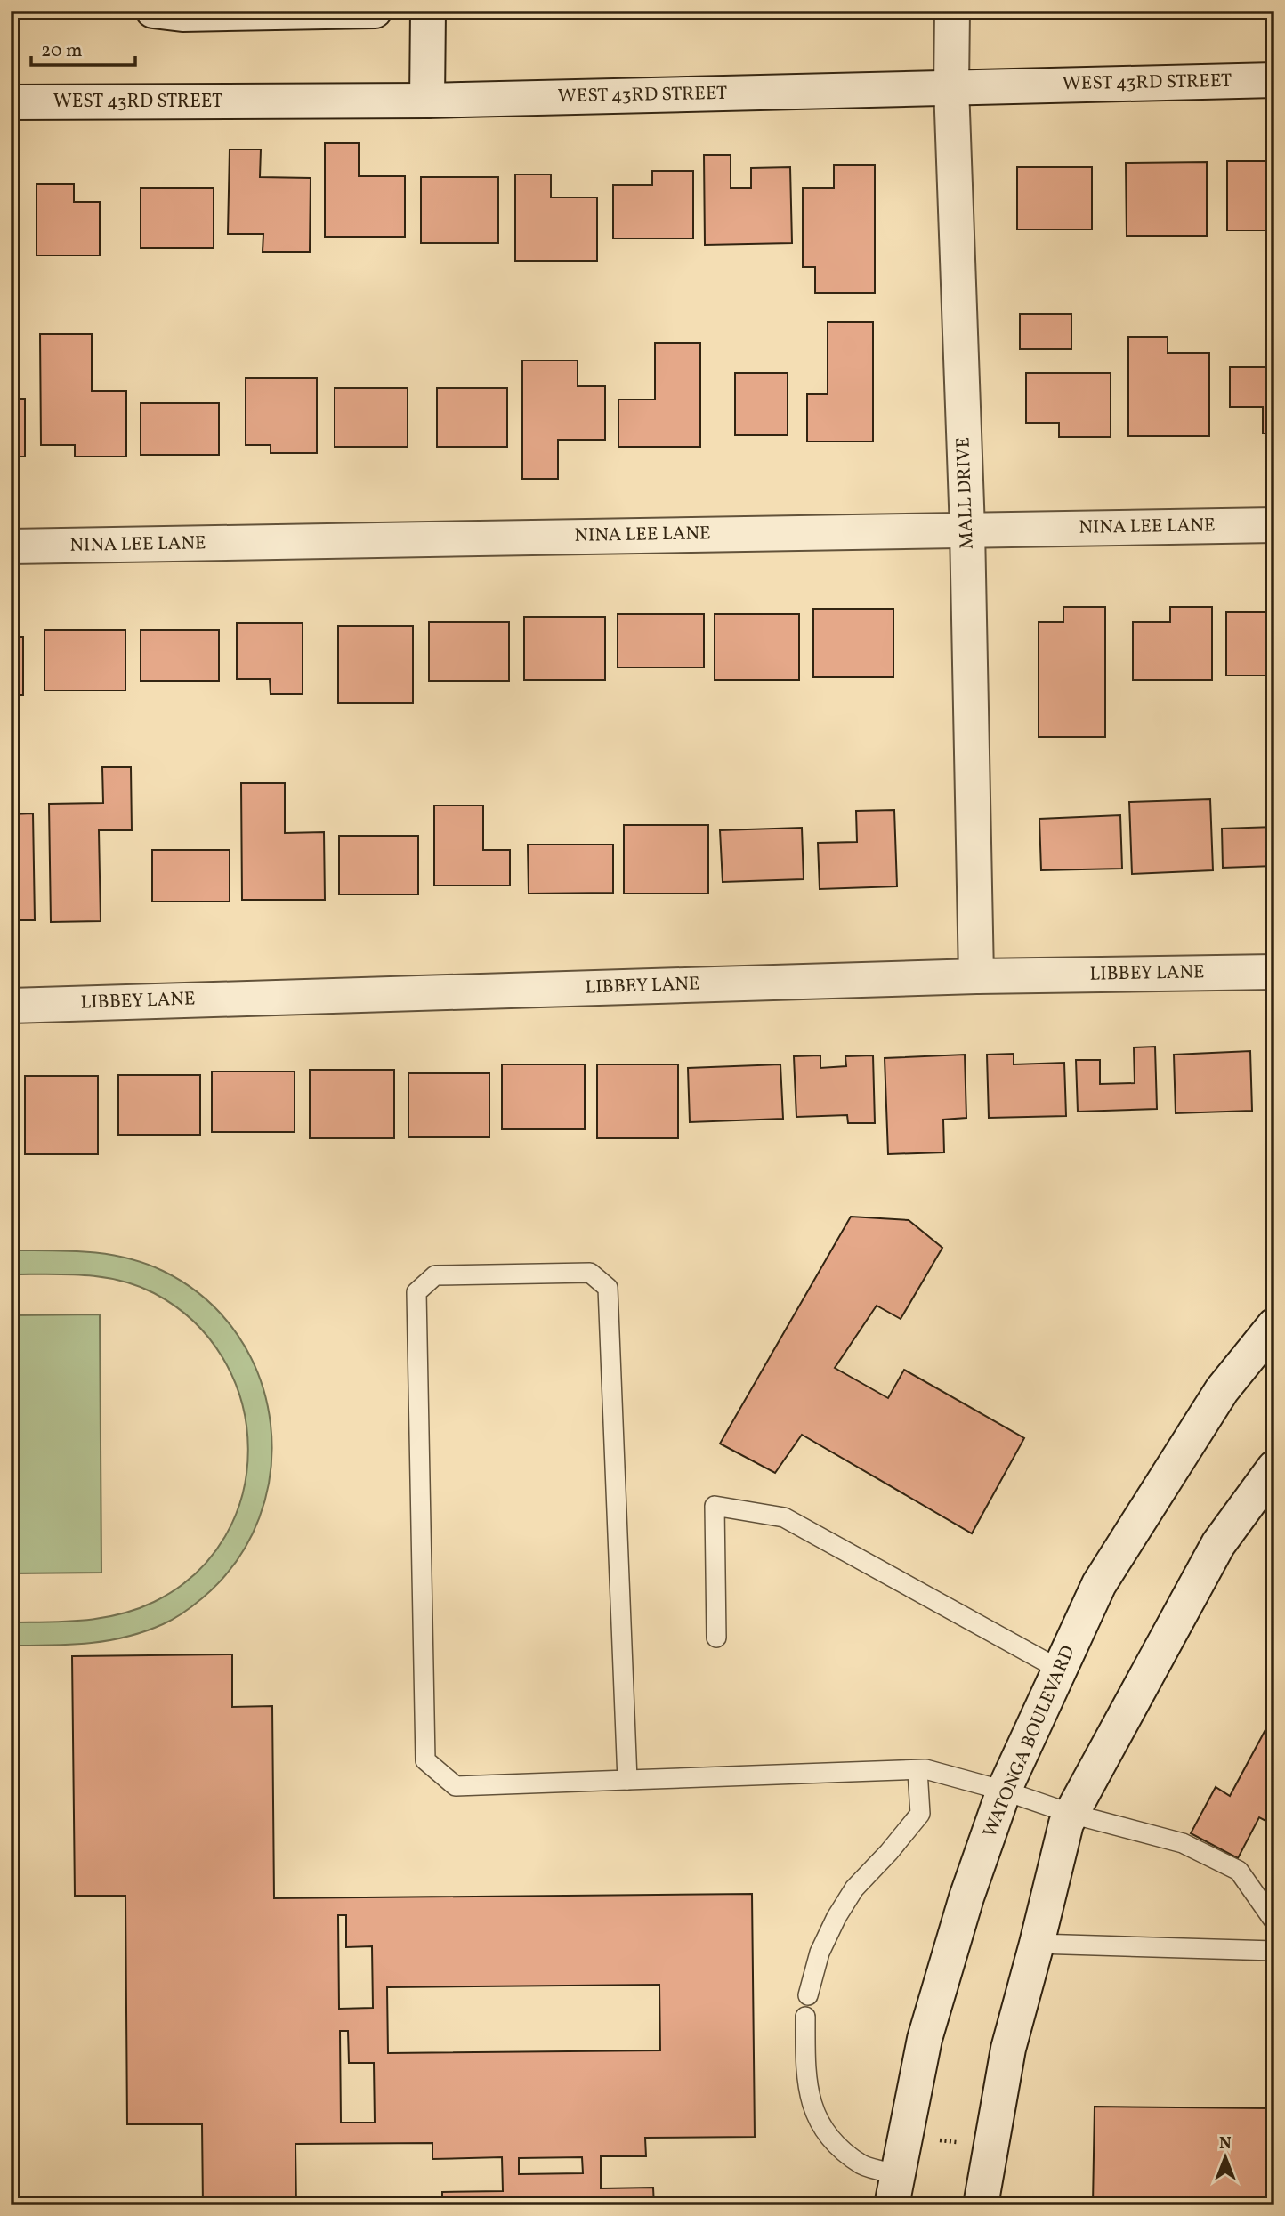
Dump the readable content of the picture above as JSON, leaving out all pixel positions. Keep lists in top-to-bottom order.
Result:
{
  "streets": {
    "street": [
      "WEST 43RD STREET",
      "MALL DRIVE",
      "NINA LEE LANE",
      "LIBBEY LANE",
      "WATONGA BOULEVARD"
    ]
  },
  "crossings": [
    ["WEST 43RD STREET", "MALL DRIVE"],
    ["MALL DRIVE", "NINA LEE LANE"],
    ["MALL DRIVE", "LIBBEY LANE"]
  ],
  "scale_bar": "20 m",
  "north": "top"
}
